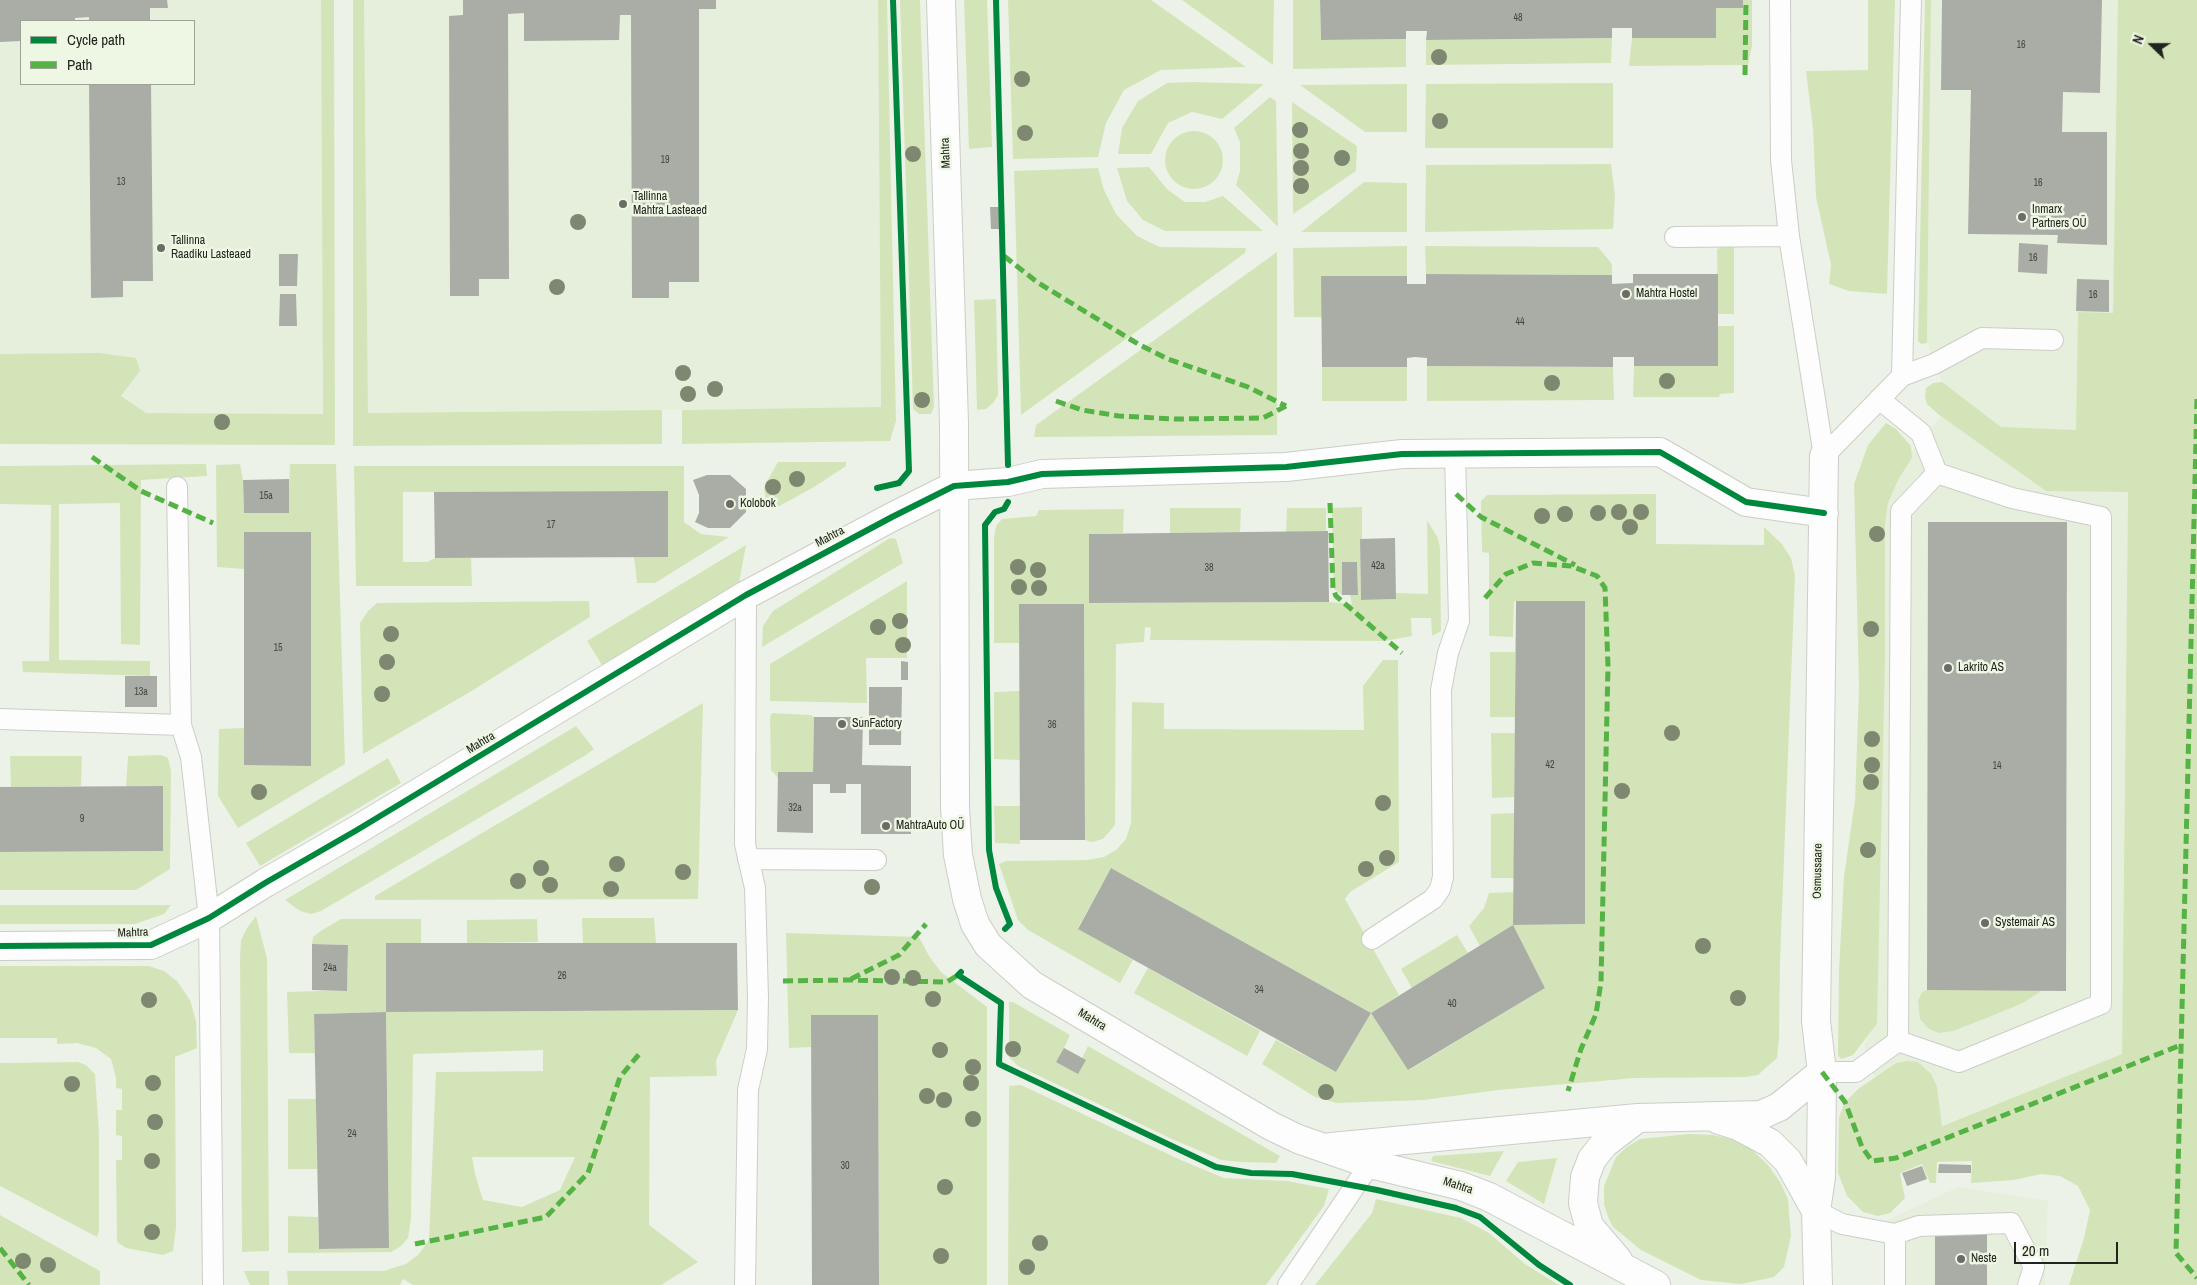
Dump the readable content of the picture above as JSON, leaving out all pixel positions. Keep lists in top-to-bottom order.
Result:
{
  "streets": {
    "street": ["Mahtra", "Osmussaare"]
  },
  "places": [
    "Tallinna Mahtra Lasteaed",
    "Inmarx Partners OÜ",
    "Tallinna Raadiku Lasteaed",
    "Mahtra Hostel",
    "Kolobok",
    "Lakrito AS",
    "SunFactory",
    "MahtraAuto OÜ",
    "Systemair AS",
    "Neste"
  ],
  "house_numbers": [
    "48",
    "16",
    "19",
    "13",
    "16",
    "16",
    "16",
    "44",
    "15a",
    "17",
    "42a",
    "38",
    "15",
    "13a",
    "36",
    "42",
    "14",
    "32a",
    "9",
    "24a",
    "26",
    "34",
    "40",
    "24",
    "30"
  ],
  "legend": ["Cycle path", "Path"],
  "scale_bar": "20 m",
  "north": "left"
}
